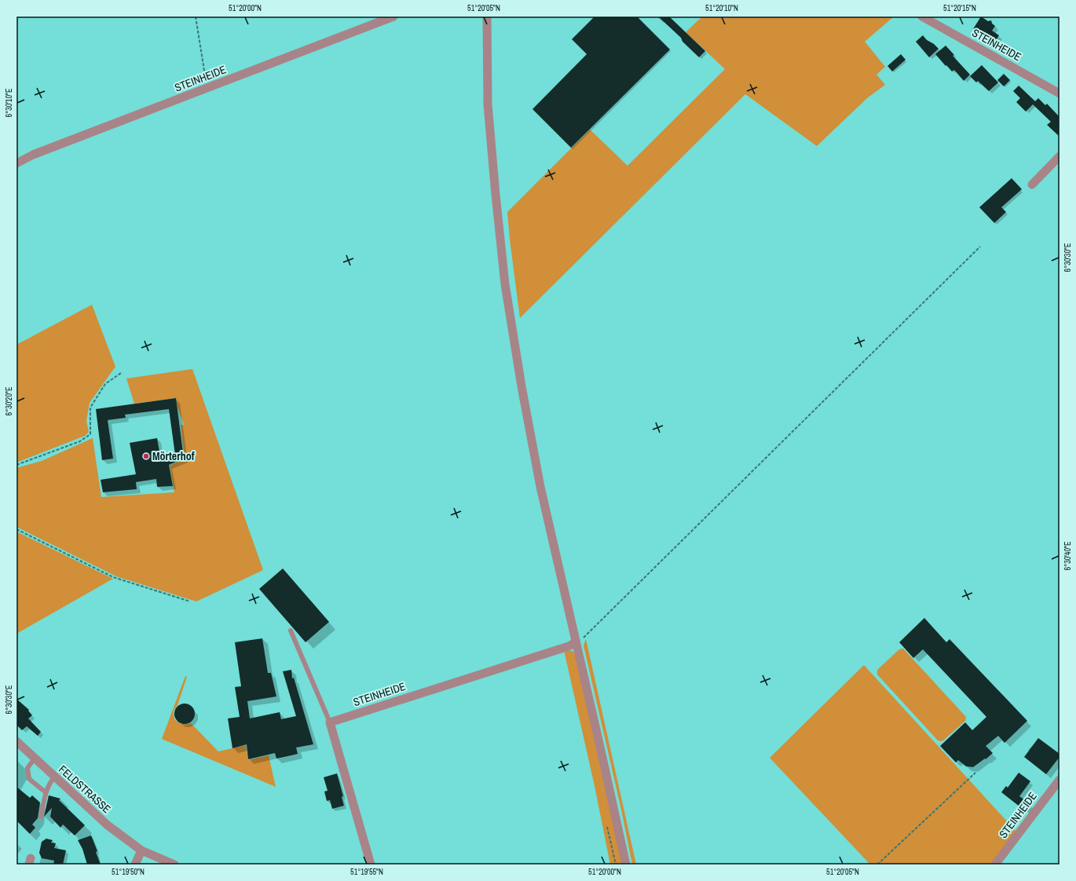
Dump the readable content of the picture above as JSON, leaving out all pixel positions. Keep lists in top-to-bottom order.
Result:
{
  "streets": {
    "street": ["STEINHEIDE", "FELDSTRASSE"]
  },
  "places": ["Mörterhof"],
  "coordinates": [
    "51°20'00\"N",
    "51°20'05\"N",
    "51°20'10\"N",
    "51°20'15\"N",
    "6°30'10\"E",
    "6°30'30\"E",
    "6°30'20\"E",
    "6°30'40\"E",
    "51°19'50\"N",
    "51°19'55\"N"
  ]
}
